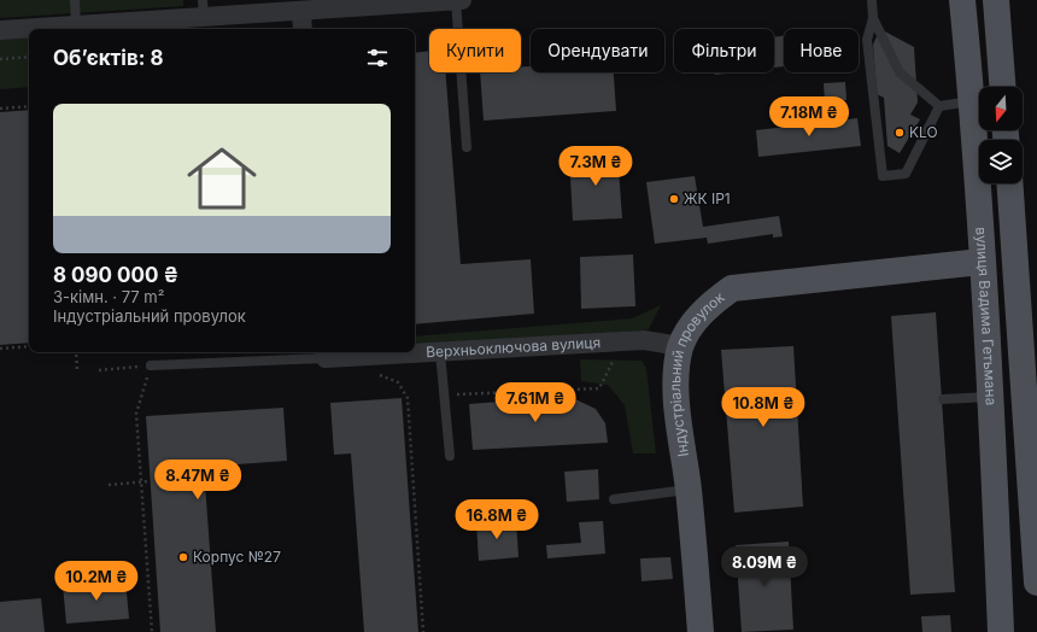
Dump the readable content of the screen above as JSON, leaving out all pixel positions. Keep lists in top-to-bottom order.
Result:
{
  "streets": {
    "main road": ["вулиця Вадима Гетьмана", "Індустріальний провулок"],
    "street": ["Верхньоключова вулиця"]
  },
  "crossings": [
    ["вулиця Вадима Гетьмана", "Індустріальний провулок"],
    ["Верхньоключова вулиця", "Індустріальний провулок"]
  ],
  "places": ["KLO", "ЖК IP1", "Корпус №27"],
  "north": "bottom",
  "page": {
    "chip": [
      "Купити",
      "Орендувати",
      "Фільтри",
      "Нове"
    ],
    "heading": "Об’єктів: 8",
    "list": [
      {
        "name": "8 090 000 ₴",
        "note": "3-кімн. · 77 m² · Індустріальний провулок"
      }
    ],
    "price": [
      "7.18M ₴",
      "7.3M ₴",
      "7.61M ₴",
      "10.8M ₴",
      "8.47M ₴",
      "16.8M ₴",
      "8.09M ₴",
      "10.2M ₴"
    ]
  }
}
